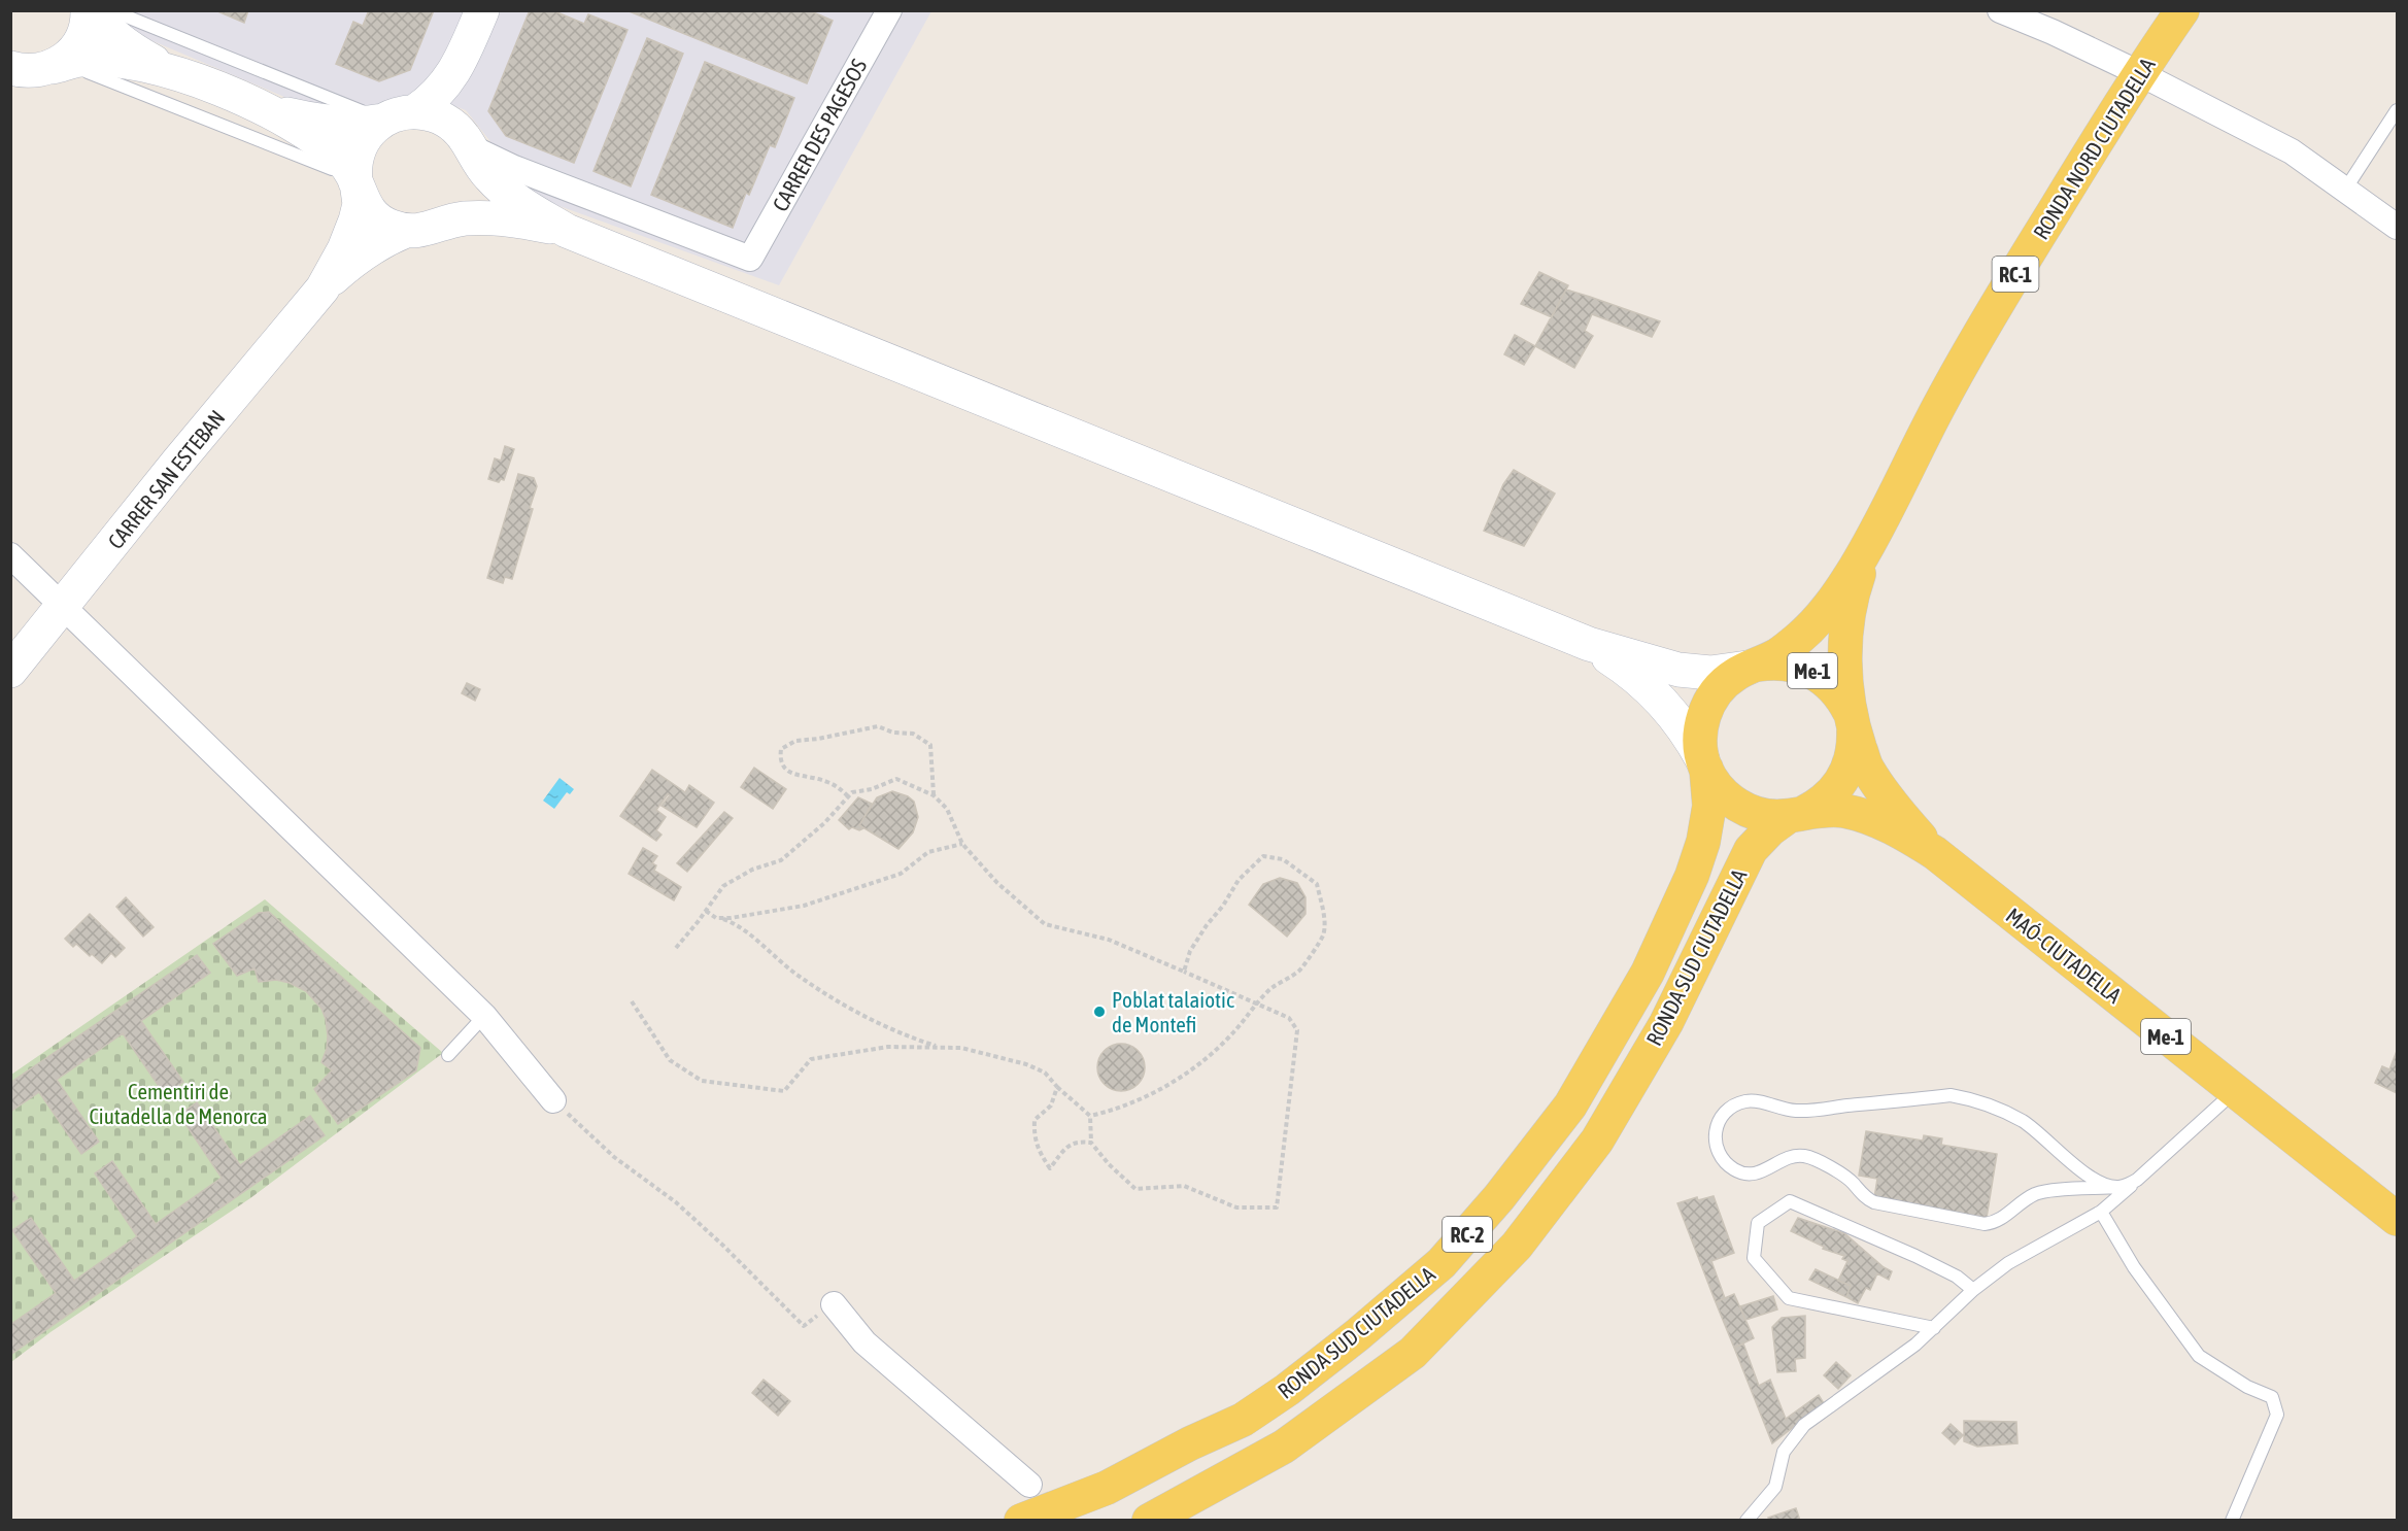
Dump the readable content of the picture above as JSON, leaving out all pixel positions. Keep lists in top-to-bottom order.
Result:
{
  "streets": {
    "main road": [
      "RONDA NORD CIUTADELLA",
      "RC-1",
      "CARRER SAN ESTEBAN",
      "Me-1",
      "MAÓ-CIUTADELLA",
      "RONDA SUD CIUTADELLA",
      "RC-2"
    ],
    "street": ["CARRER DES PAGESOS"]
  },
  "crossings": [
    ["CARRER DES PAGESOS", "CARRER SAN ESTEBAN"],
    ["CARRER DES PAGESOS", "Me-1"],
    ["RONDA NORD CIUTADELLA", "RC-1"],
    ["RC-1", "Me-1"],
    ["RC-1", "RONDA SUD CIUTADELLA"],
    ["CARRER SAN ESTEBAN", "Me-1"],
    ["Me-1", "MAÓ-CIUTADELLA"],
    ["Me-1", "RONDA SUD CIUTADELLA"]
  ],
  "parks": ["Cementiri de Ciutadella de Menorca"],
  "places": ["Poblat talaiotic de Montefi"]
}
